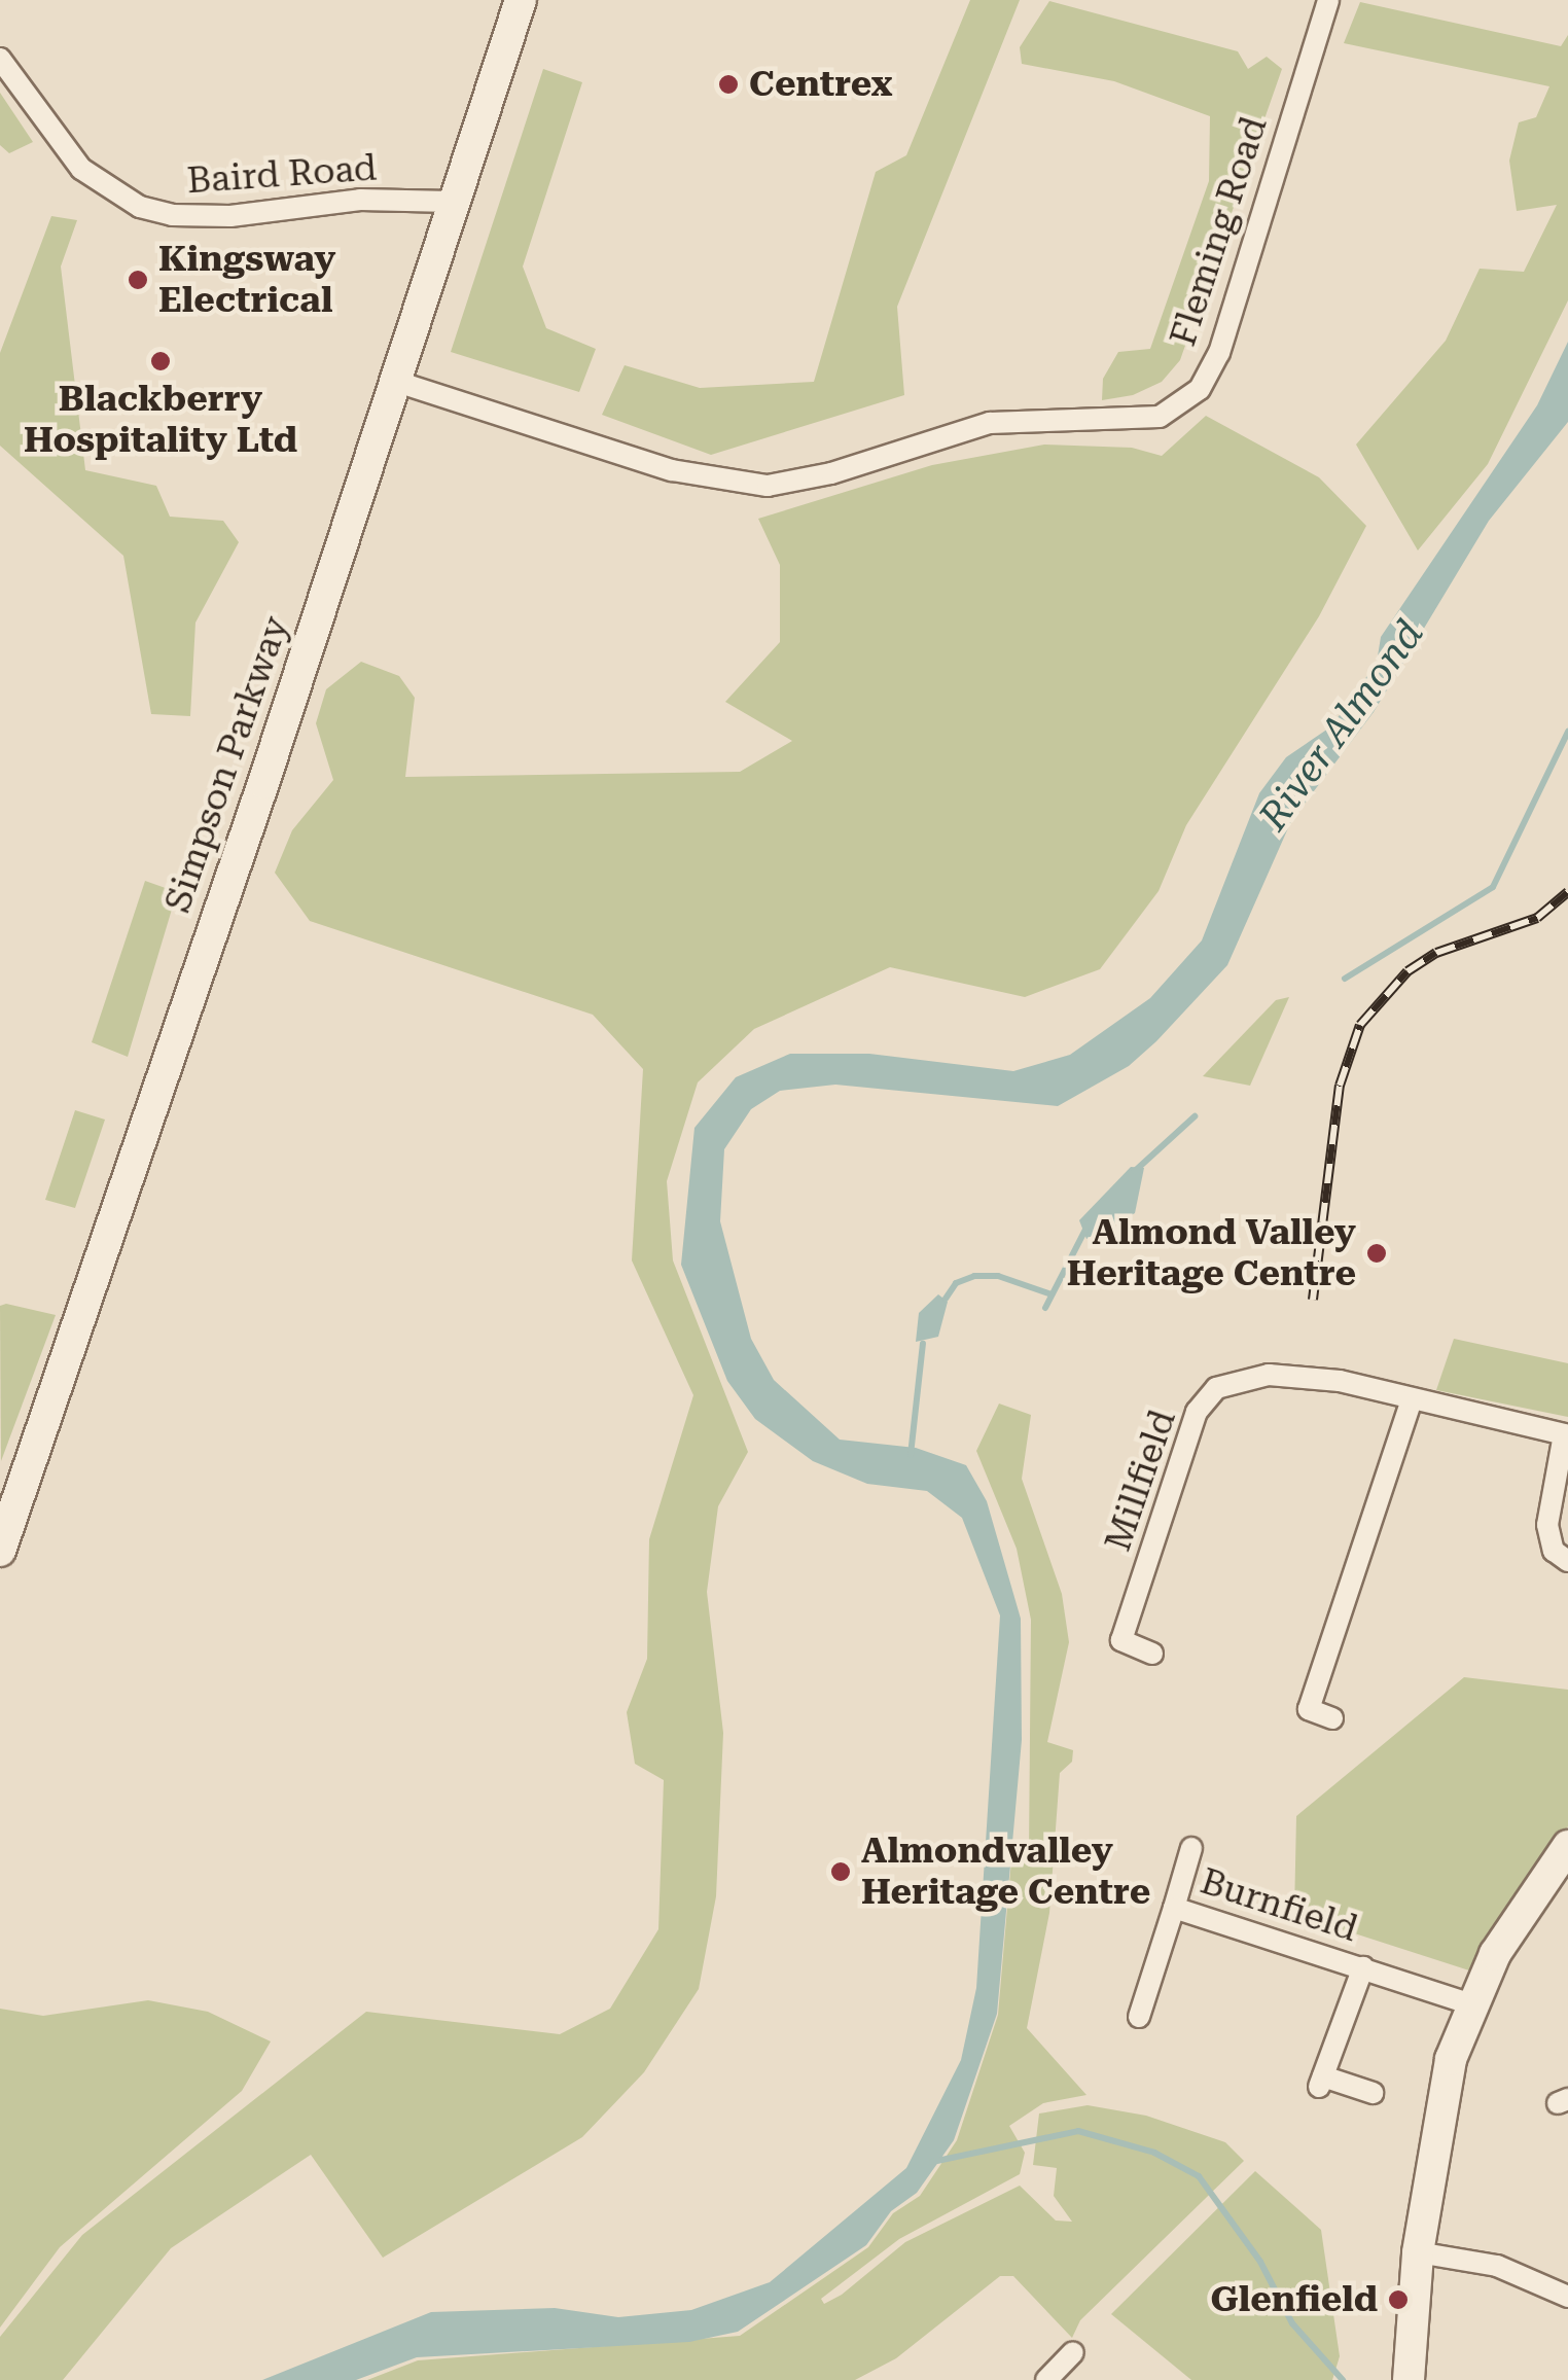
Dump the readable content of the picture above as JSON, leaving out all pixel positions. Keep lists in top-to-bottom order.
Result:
{
  "streets": {
    "main road": ["Simpson Parkway"],
    "street": [
      "Baird Road",
      "Fleming Road",
      "Millfield",
      "Burnfield"
    ]
  },
  "crossings": [
    ["Baird Road", "Simpson Parkway"],
    ["Fleming Road", "Simpson Parkway"]
  ],
  "water": ["River Almond"],
  "places": [
    "Centrex",
    "Kingsway Electrical",
    "Blackberry Hospitality Ltd",
    "Almond Valley Heritage Centre",
    "Almondvalley Heritage Centre",
    "Glenfield"
  ]
}
